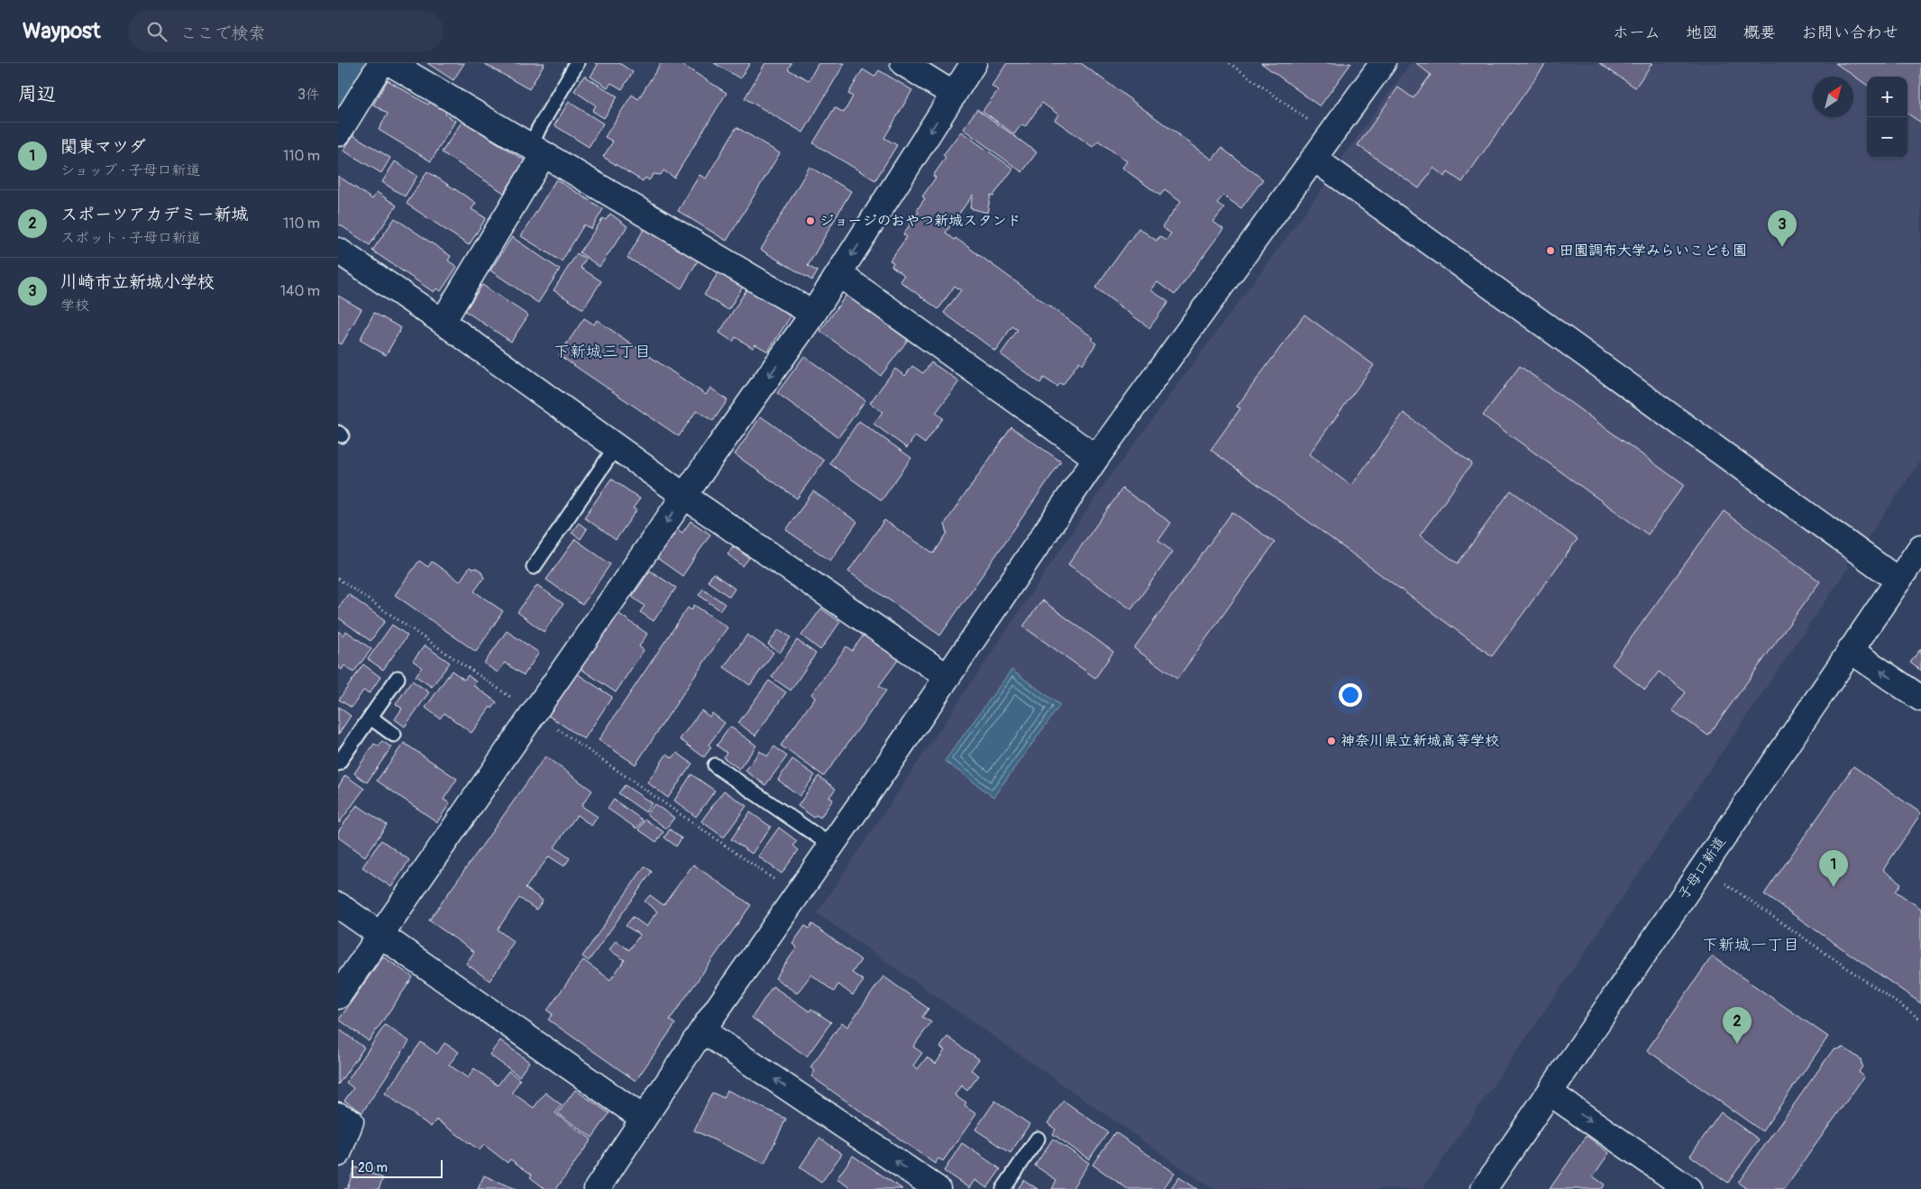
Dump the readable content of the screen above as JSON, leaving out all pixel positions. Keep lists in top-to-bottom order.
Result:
{
  "streets": {
    "street": ["子母口新道"]
  },
  "districts": ["下新城三丁目", "下新城一丁目"],
  "places": ["ジョージのおやつ新城スタンド", "田園調布大学みらいこども園", "神奈川県立新城高等学校"],
  "scale_bar": "20 m",
  "north": "top right",
  "page": {
    "header": "Waypost",
    "search": "ここで検索",
    "nav": [
      "ホーム",
      "地図",
      "概要",
      "お問い合わせ"
    ],
    "heading": ["周辺", "3件"],
    "map_buttons": ["+", "−"],
    "list": [
      {
        "mark": "1",
        "name": "関東マツダ",
        "note": "ショップ · 子母口新道",
        "value": "110 m"
      },
      {
        "mark": "2",
        "name": "スポーツアカデミー新城",
        "note": "スポット · 子母口新道",
        "value": "110 m"
      },
      {
        "mark": "3",
        "name": "川崎市立新城小学校",
        "note": "学校",
        "value": "140 m"
      }
    ],
    "pins": ["3", "1", "2"],
    "scale": "20 m"
  }
}
